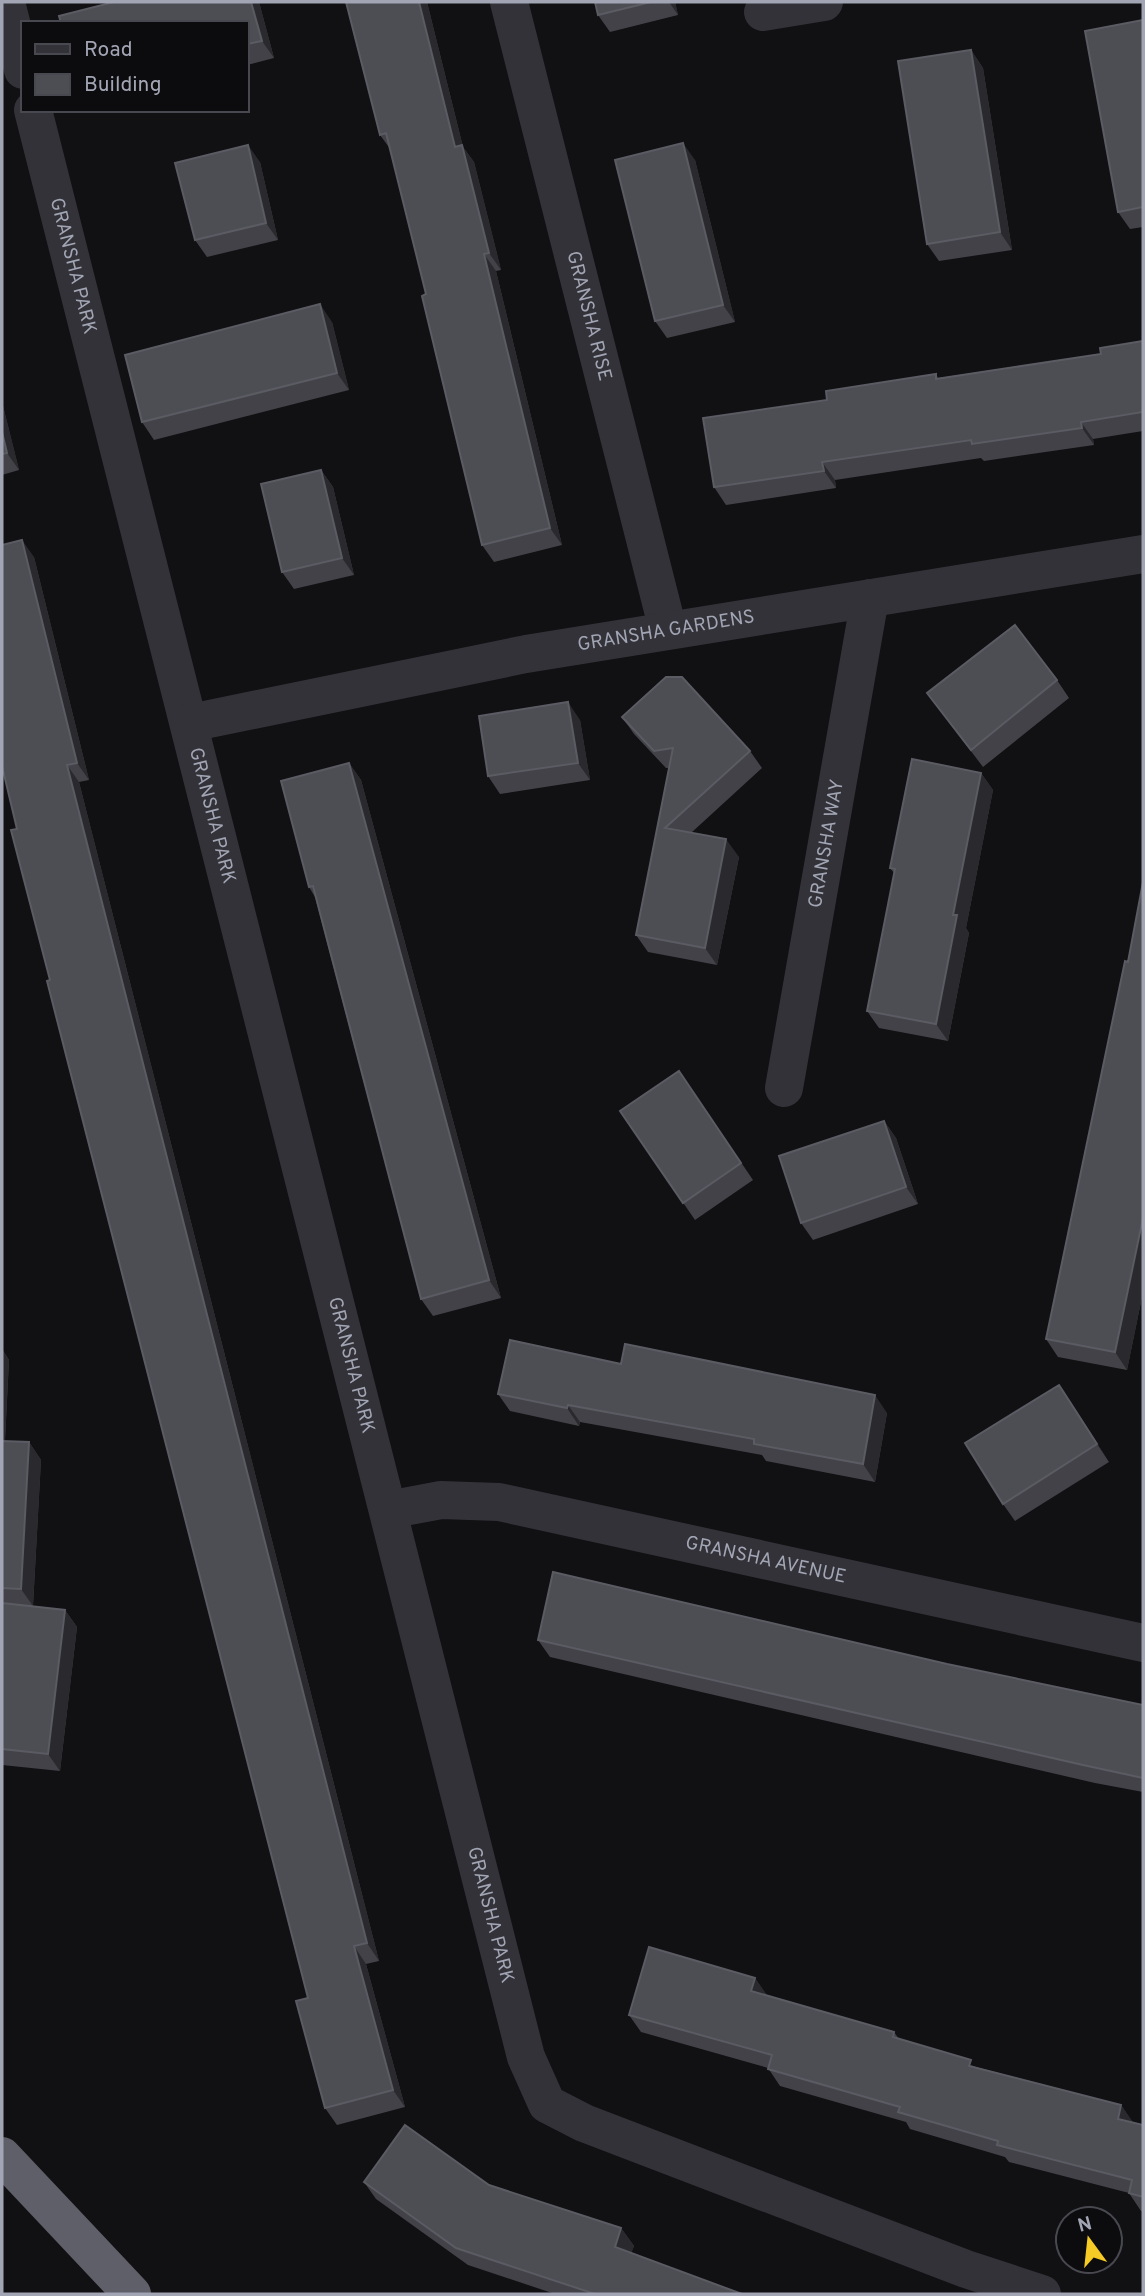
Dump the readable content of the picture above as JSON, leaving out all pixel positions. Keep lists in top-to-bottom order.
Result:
{
  "streets": {
    "street": [
      "GRANSHA PARK",
      "GRANSHA RISE",
      "GRANSHA GARDENS",
      "GRANSHA WAY",
      "GRANSHA AVENUE"
    ]
  },
  "crossings": [
    ["GRANSHA PARK", "GRANSHA GARDENS"],
    ["GRANSHA PARK", "GRANSHA AVENUE"],
    ["GRANSHA RISE", "GRANSHA GARDENS"],
    ["GRANSHA GARDENS", "GRANSHA WAY"]
  ],
  "legend": ["Road", "Building"],
  "north": "top"
}
